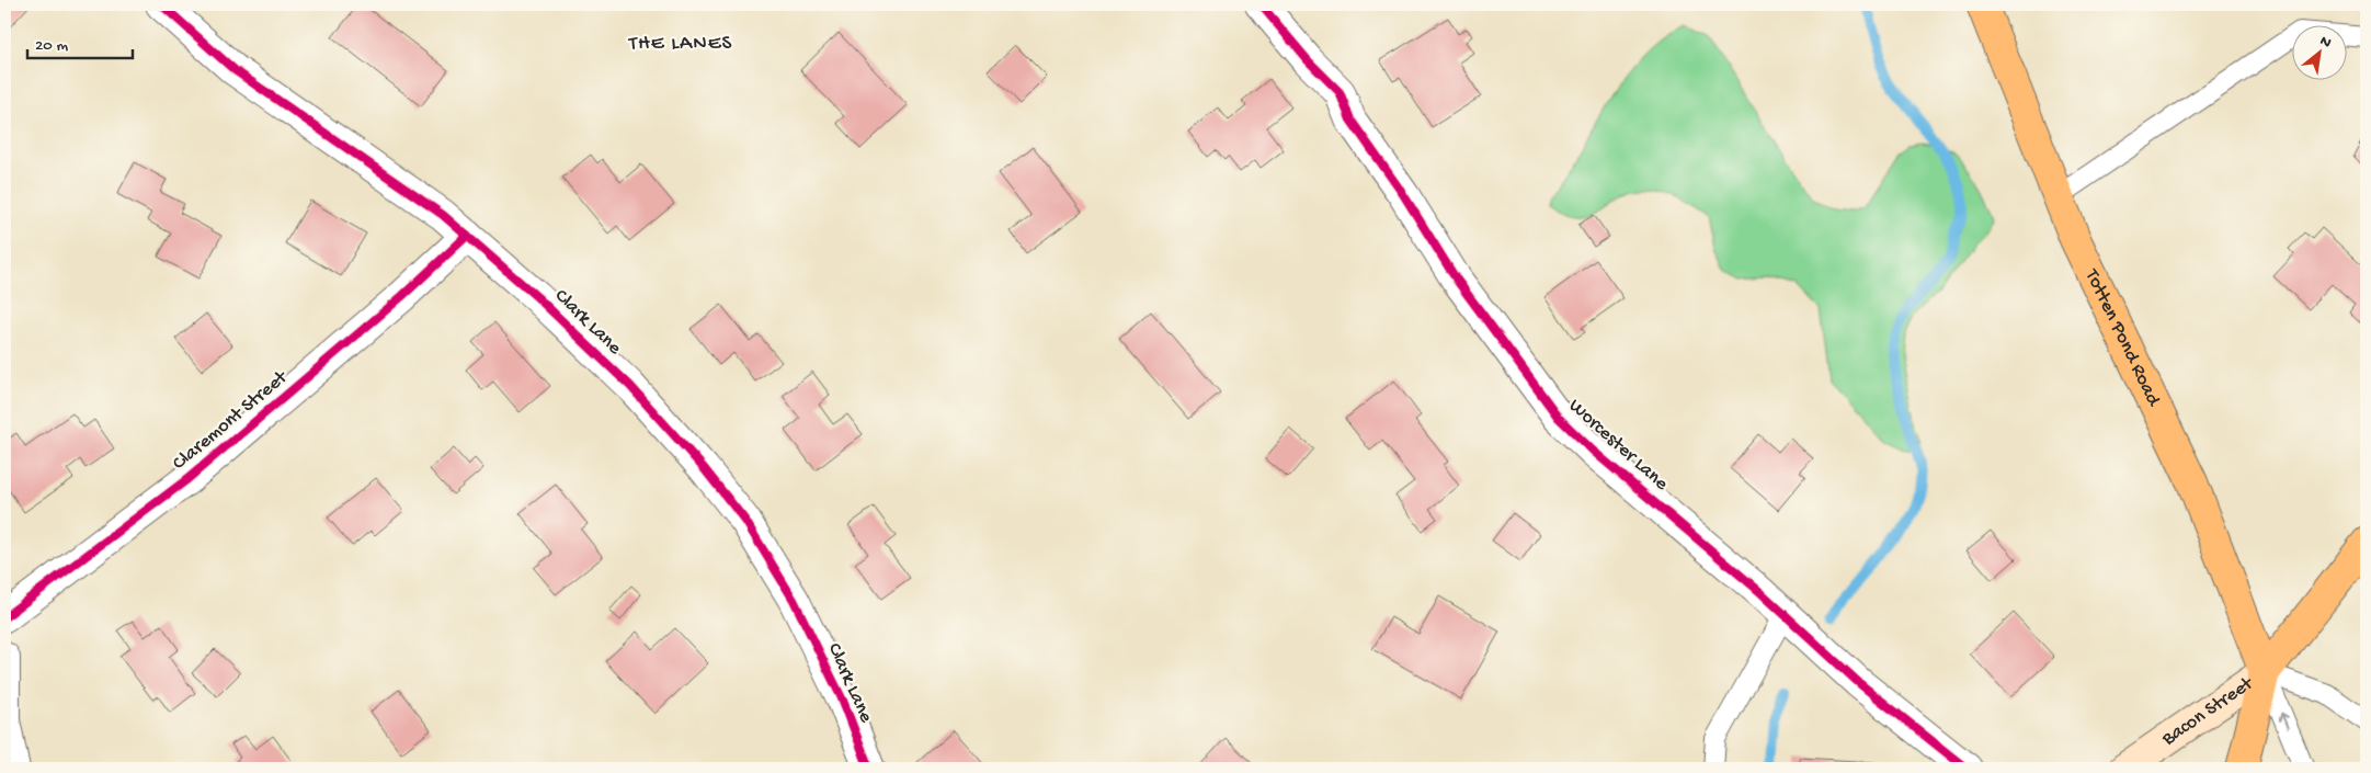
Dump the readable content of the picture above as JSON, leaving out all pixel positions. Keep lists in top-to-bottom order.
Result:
{
  "streets": {
    "main road": ["Totten Pond Road", "Bacon Street"],
    "street": ["Clark Lane", "Claremont Street", "Worcester Lane"]
  },
  "crossings": [
    ["Clark Lane", "Claremont Street"],
    ["Totten Pond Road", "Bacon Street"]
  ],
  "districts": ["THE LANES"],
  "scale_bar": "20 m",
  "north": "top right"
}
